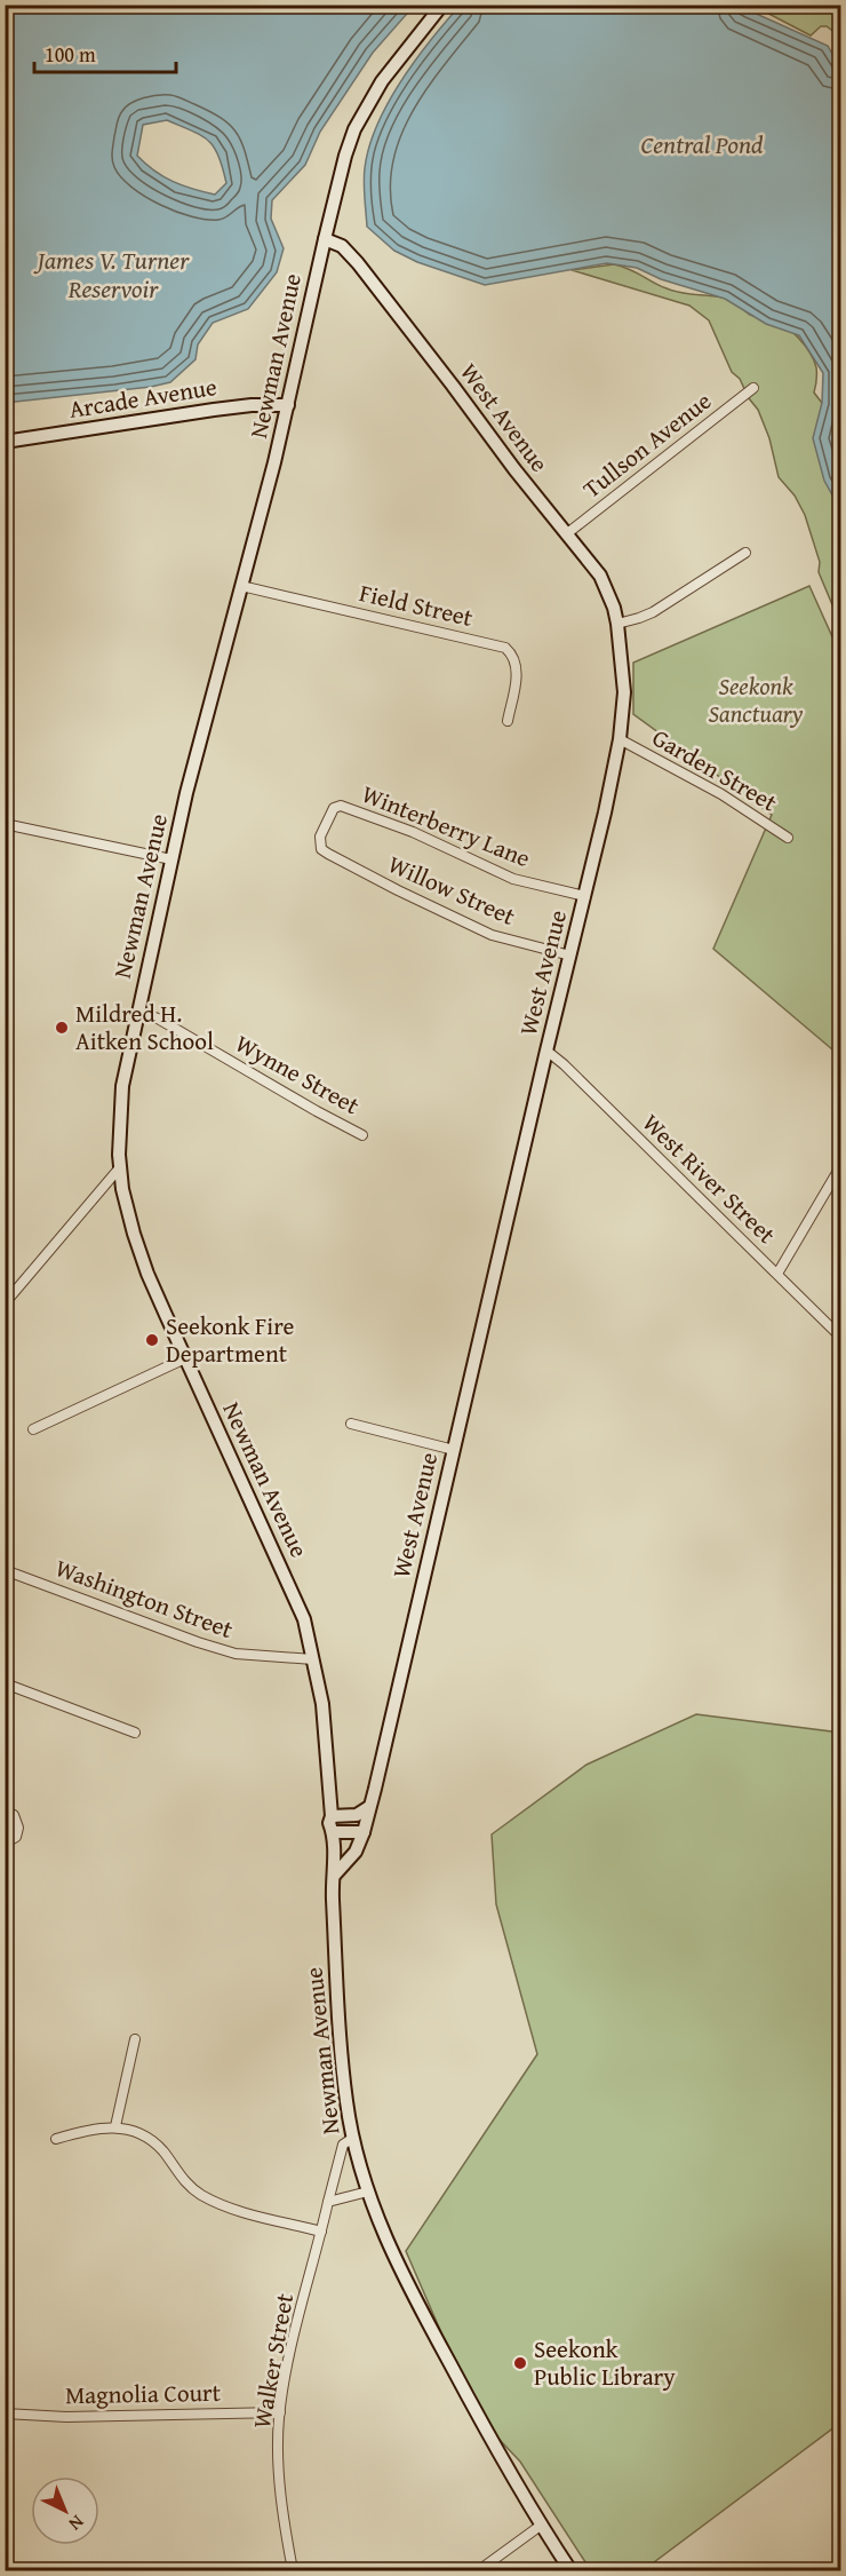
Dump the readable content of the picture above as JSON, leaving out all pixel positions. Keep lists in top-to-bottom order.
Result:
{
  "streets": {
    "main road": ["Newman Avenue", "Arcade Avenue", "West Avenue"],
    "street": [
      "Tullson Avenue",
      "Field Street",
      "Garden Street",
      "Winterberry Lane",
      "Willow Street",
      "Wynne Street",
      "West River Street",
      "Washington Street",
      "Walker Street",
      "Magnolia Court"
    ]
  },
  "crossings": [
    ["Newman Avenue", "Arcade Avenue"],
    ["Newman Avenue", "West Avenue"],
    ["Newman Avenue", "Field Street"],
    ["Newman Avenue", "Wynne Street"],
    ["Newman Avenue", "Washington Street"],
    ["Newman Avenue", "Walker Street"],
    ["West Avenue", "Tullson Avenue"],
    ["West Avenue", "Garden Street"],
    ["West Avenue", "Winterberry Lane"],
    ["West Avenue", "Willow Street"],
    ["West Avenue", "West River Street"],
    ["Winterberry Lane", "Willow Street"],
    ["Walker Street", "Magnolia Court"]
  ],
  "water": ["Central Pond", "James V. Turner Reservoir"],
  "parks": ["Seekonk Sanctuary"],
  "places": ["Mildred H. Aitken School", "Seekonk Fire Department", "Seekonk Public Library"],
  "scale_bar": "100 m",
  "north": "bottom right"
}
